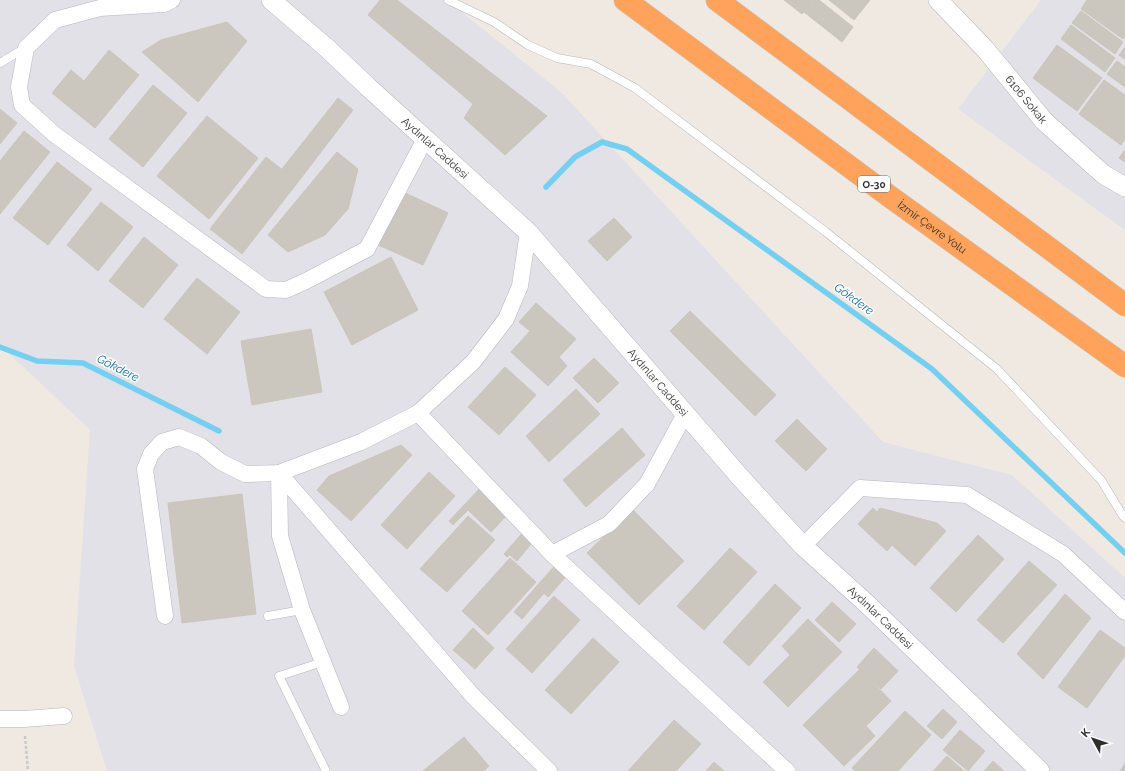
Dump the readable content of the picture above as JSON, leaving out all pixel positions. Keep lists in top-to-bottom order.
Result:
{
  "streets": {
    "highway": ["O-30", "İzmir Çevre Yolu"],
    "street": ["6106 Sokak", "Aydınlar Caddesi"]
  },
  "water": ["Gökdere"],
  "north": "top left"
}
